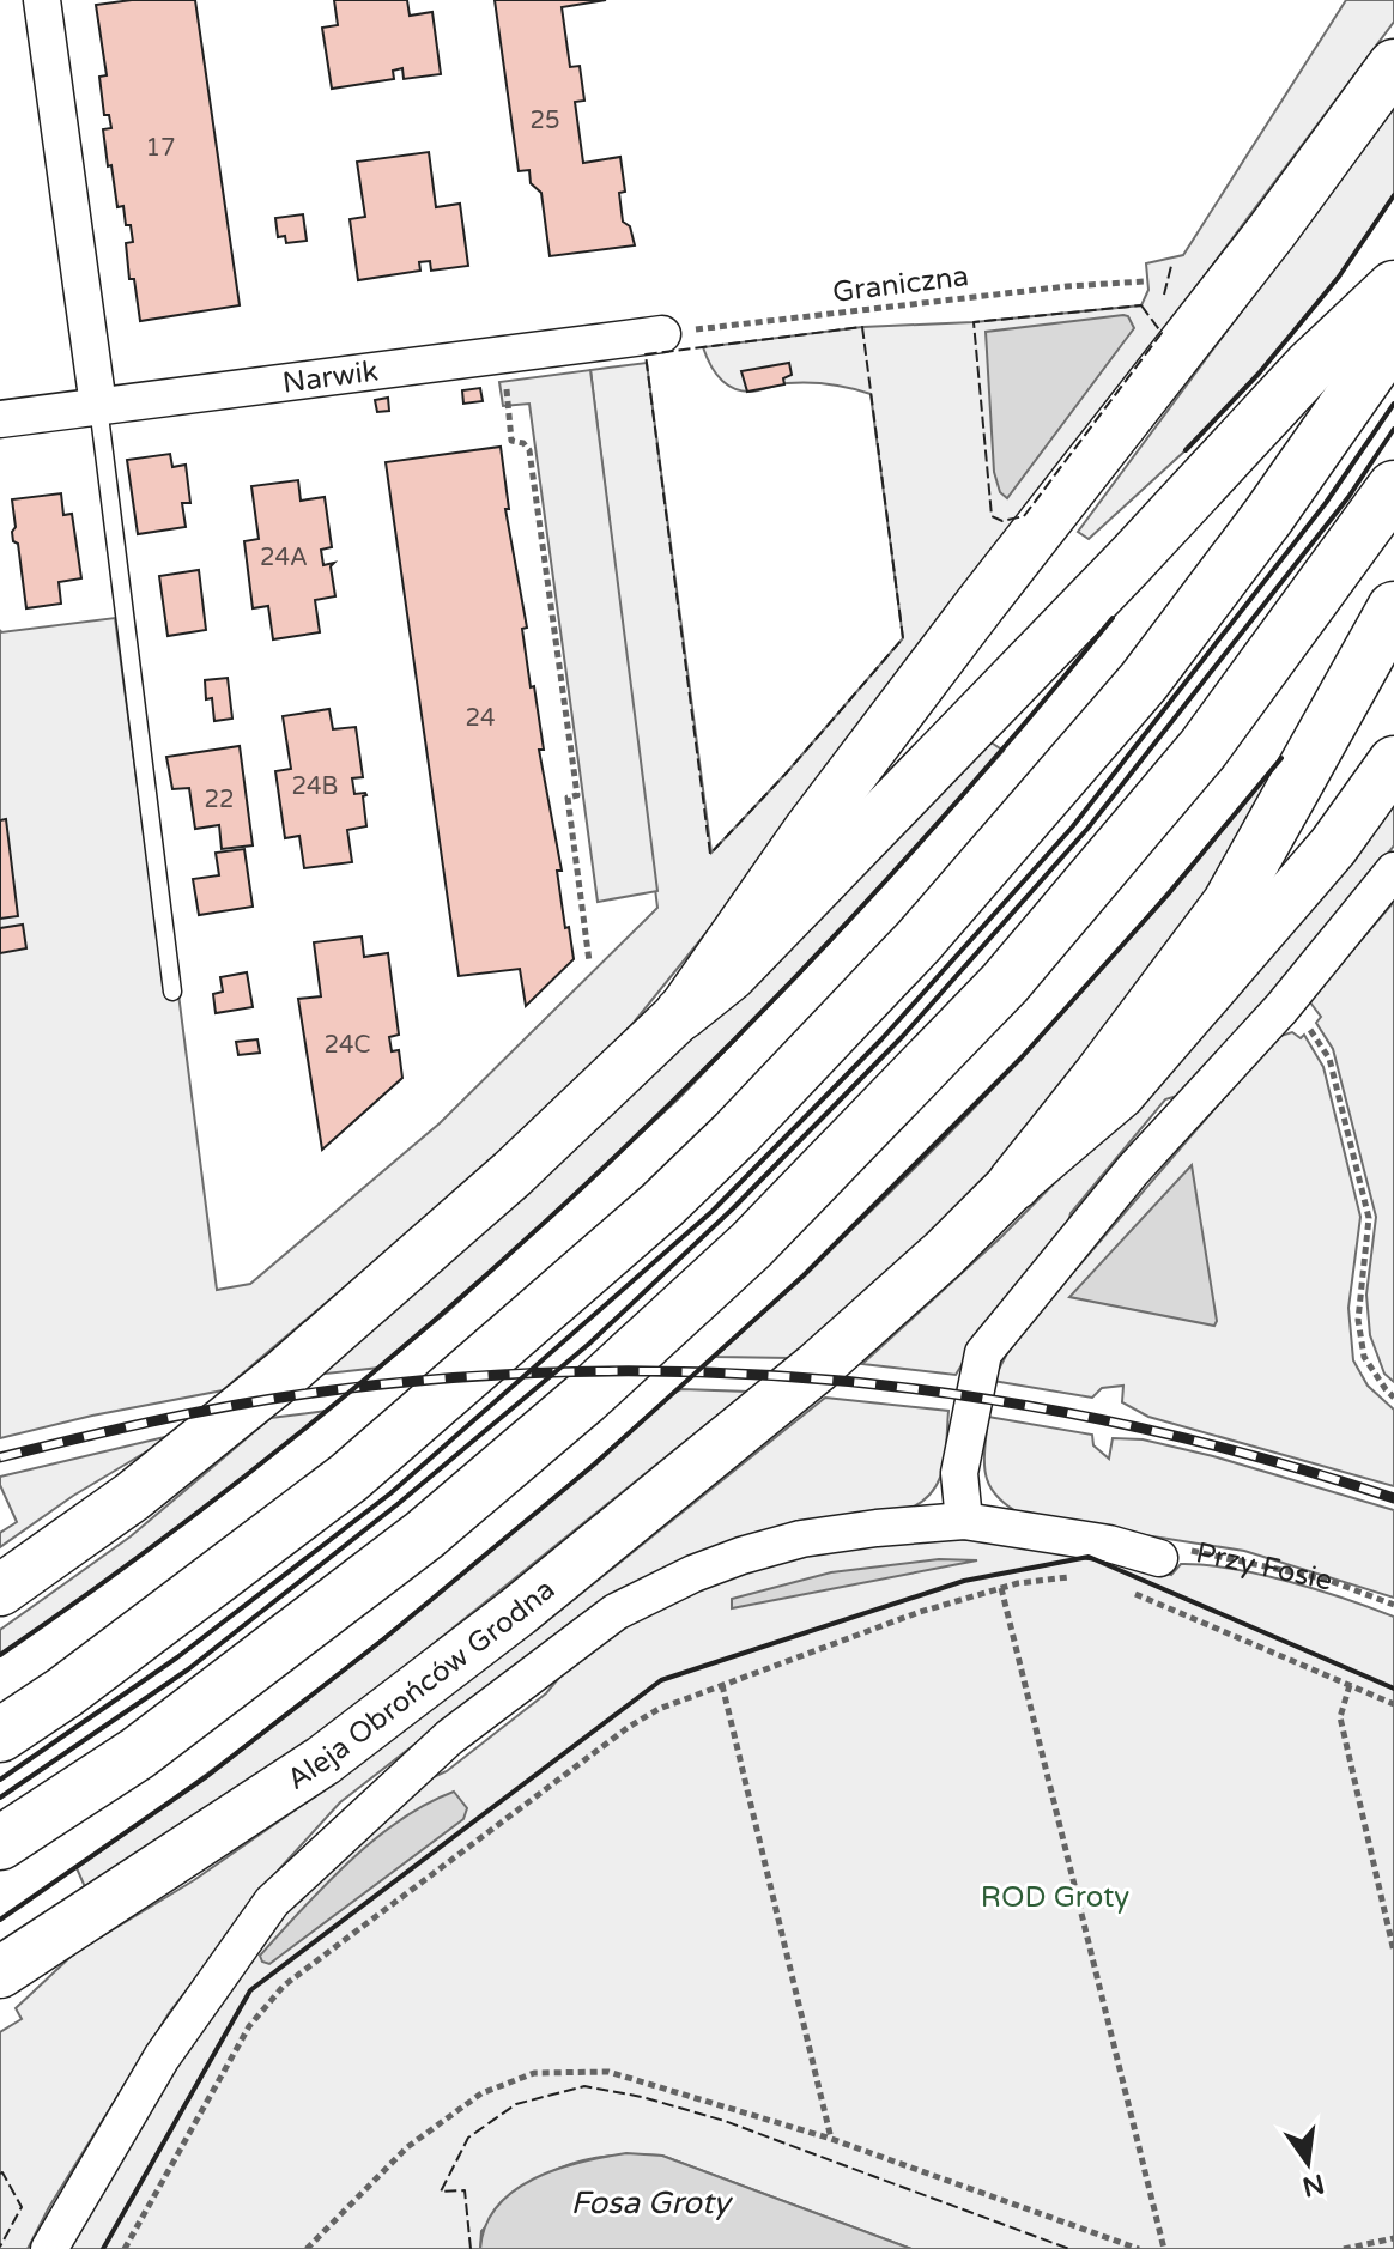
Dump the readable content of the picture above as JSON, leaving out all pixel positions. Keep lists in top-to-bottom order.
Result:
{
  "streets": {
    "main road": ["Aleja Obrońców Grodna"],
    "street": ["Narwik", "Przy Fosie"],
    "path": ["Graniczna"]
  },
  "crossings": [
    ["Graniczna", "Narwik"]
  ],
  "water": ["Fosa Groty"],
  "parks": ["ROD Groty"],
  "house_numbers": [
    "25",
    "17",
    "24A",
    "24",
    "24B",
    "22",
    "24C"
  ],
  "north": "bottom"
}
